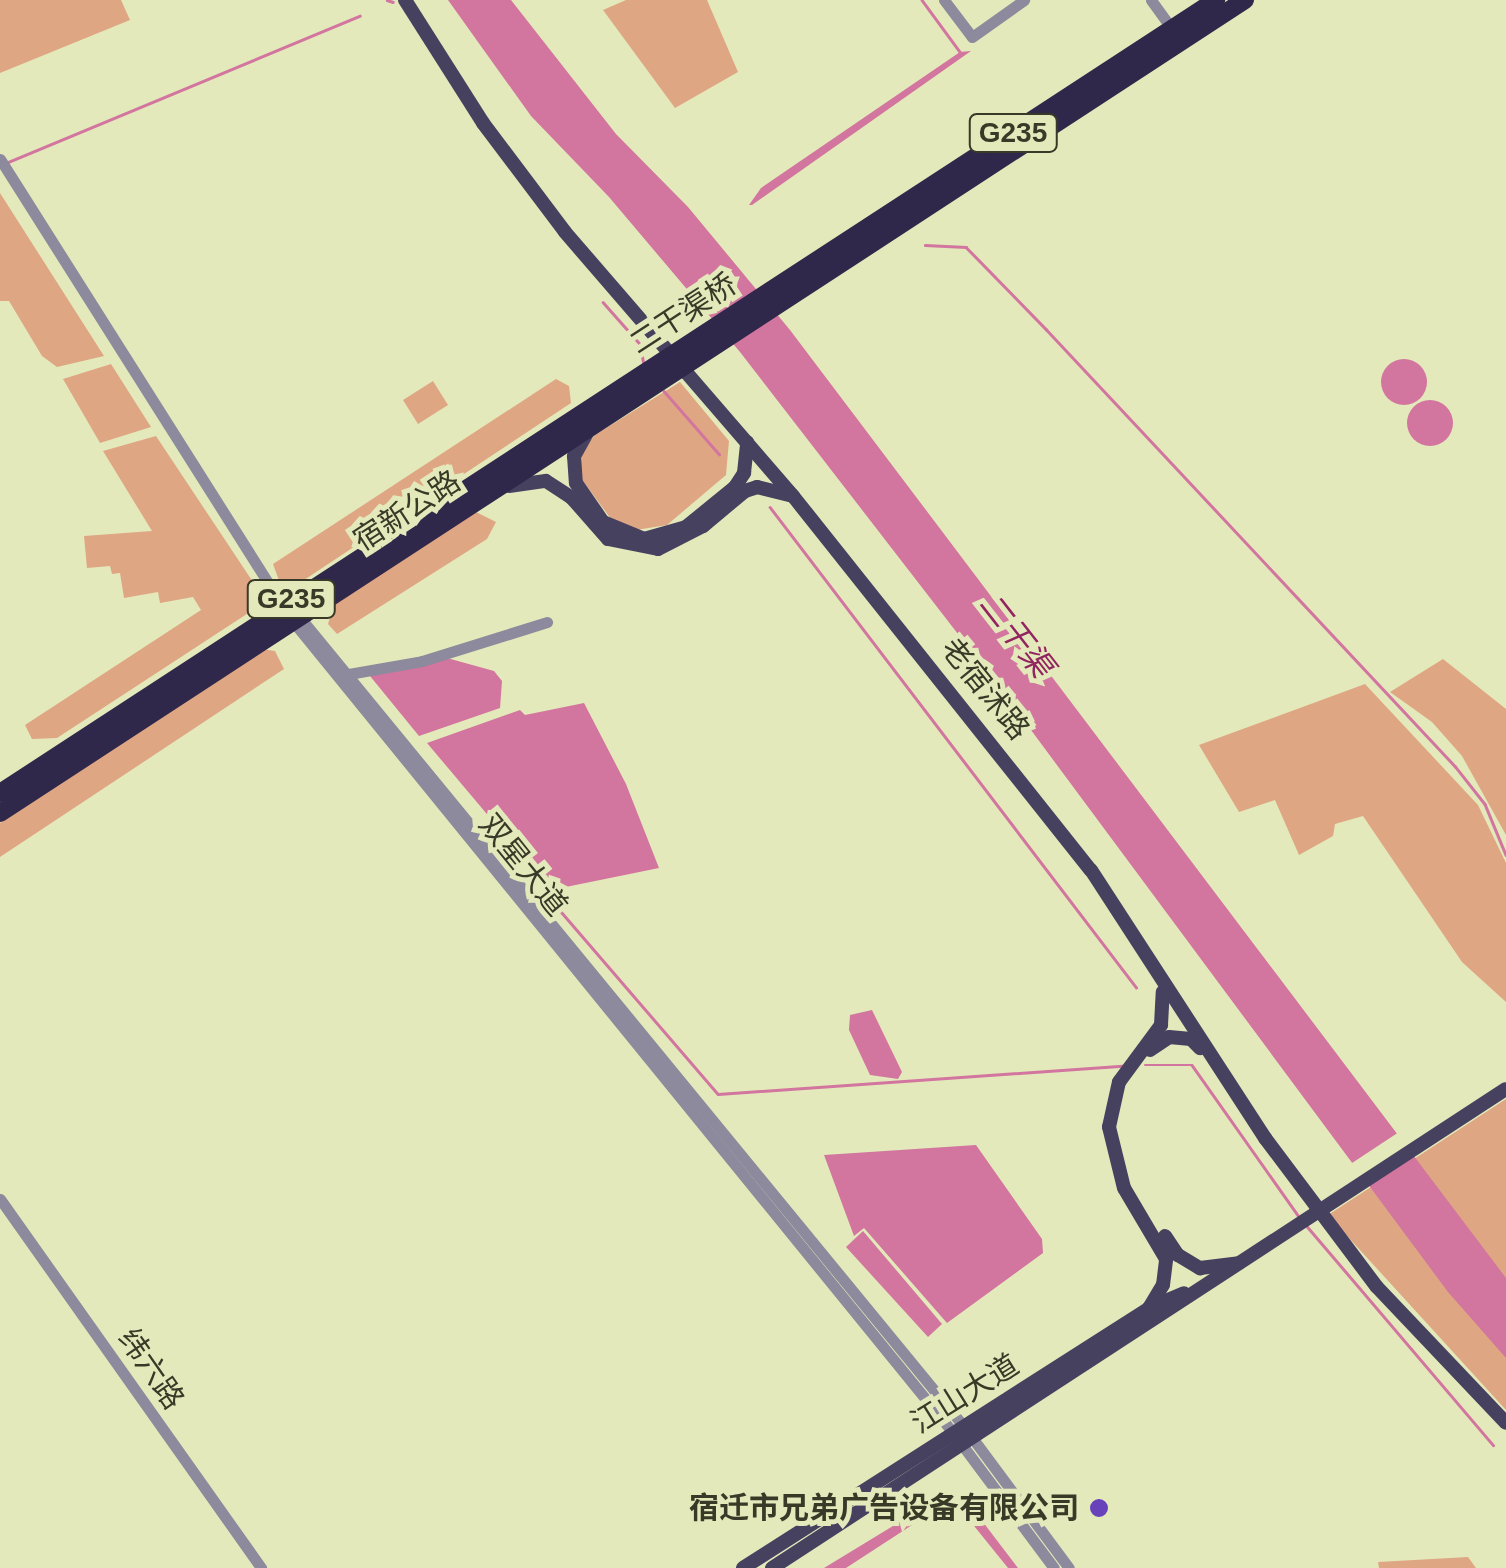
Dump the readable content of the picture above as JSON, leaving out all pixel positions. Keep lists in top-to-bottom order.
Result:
{
  "streets": {
    "highway": ["G235", "二干渠桥", "宿新公路"],
    "main road": ["老宿沭路", "江山大道"],
    "street": ["双星大道", "纬六路"]
  },
  "crossings": [
    ["G235", "二干渠桥"],
    ["二干渠桥", "宿新公路"],
    ["宿新公路", "双星大道"],
    ["双星大道", "江山大道"]
  ],
  "water": ["二干渠"],
  "places": ["宿迁市兄弟广告设备有限公司"]
}
